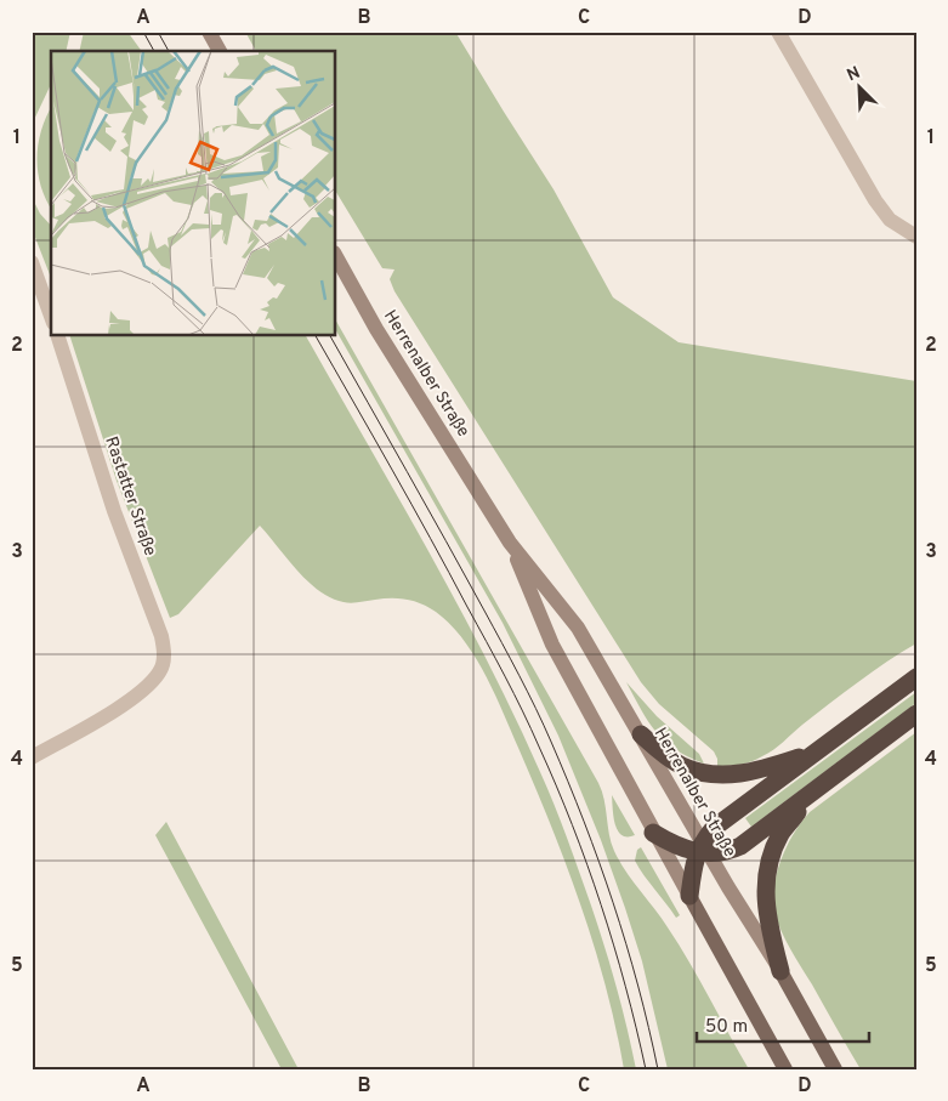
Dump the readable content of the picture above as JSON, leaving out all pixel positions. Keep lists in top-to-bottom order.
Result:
{
  "streets": {
    "main road": ["Herrenalber Straße"],
    "street": ["Rastatter Straße"]
  },
  "scale_bar": "50 m",
  "north": "top left",
  "grid": {
    "columns": [
      "A",
      "B",
      "C",
      "D"
    ],
    "rows": [
      "1",
      "2",
      "3",
      "4",
      "5"
    ]
  }
}
